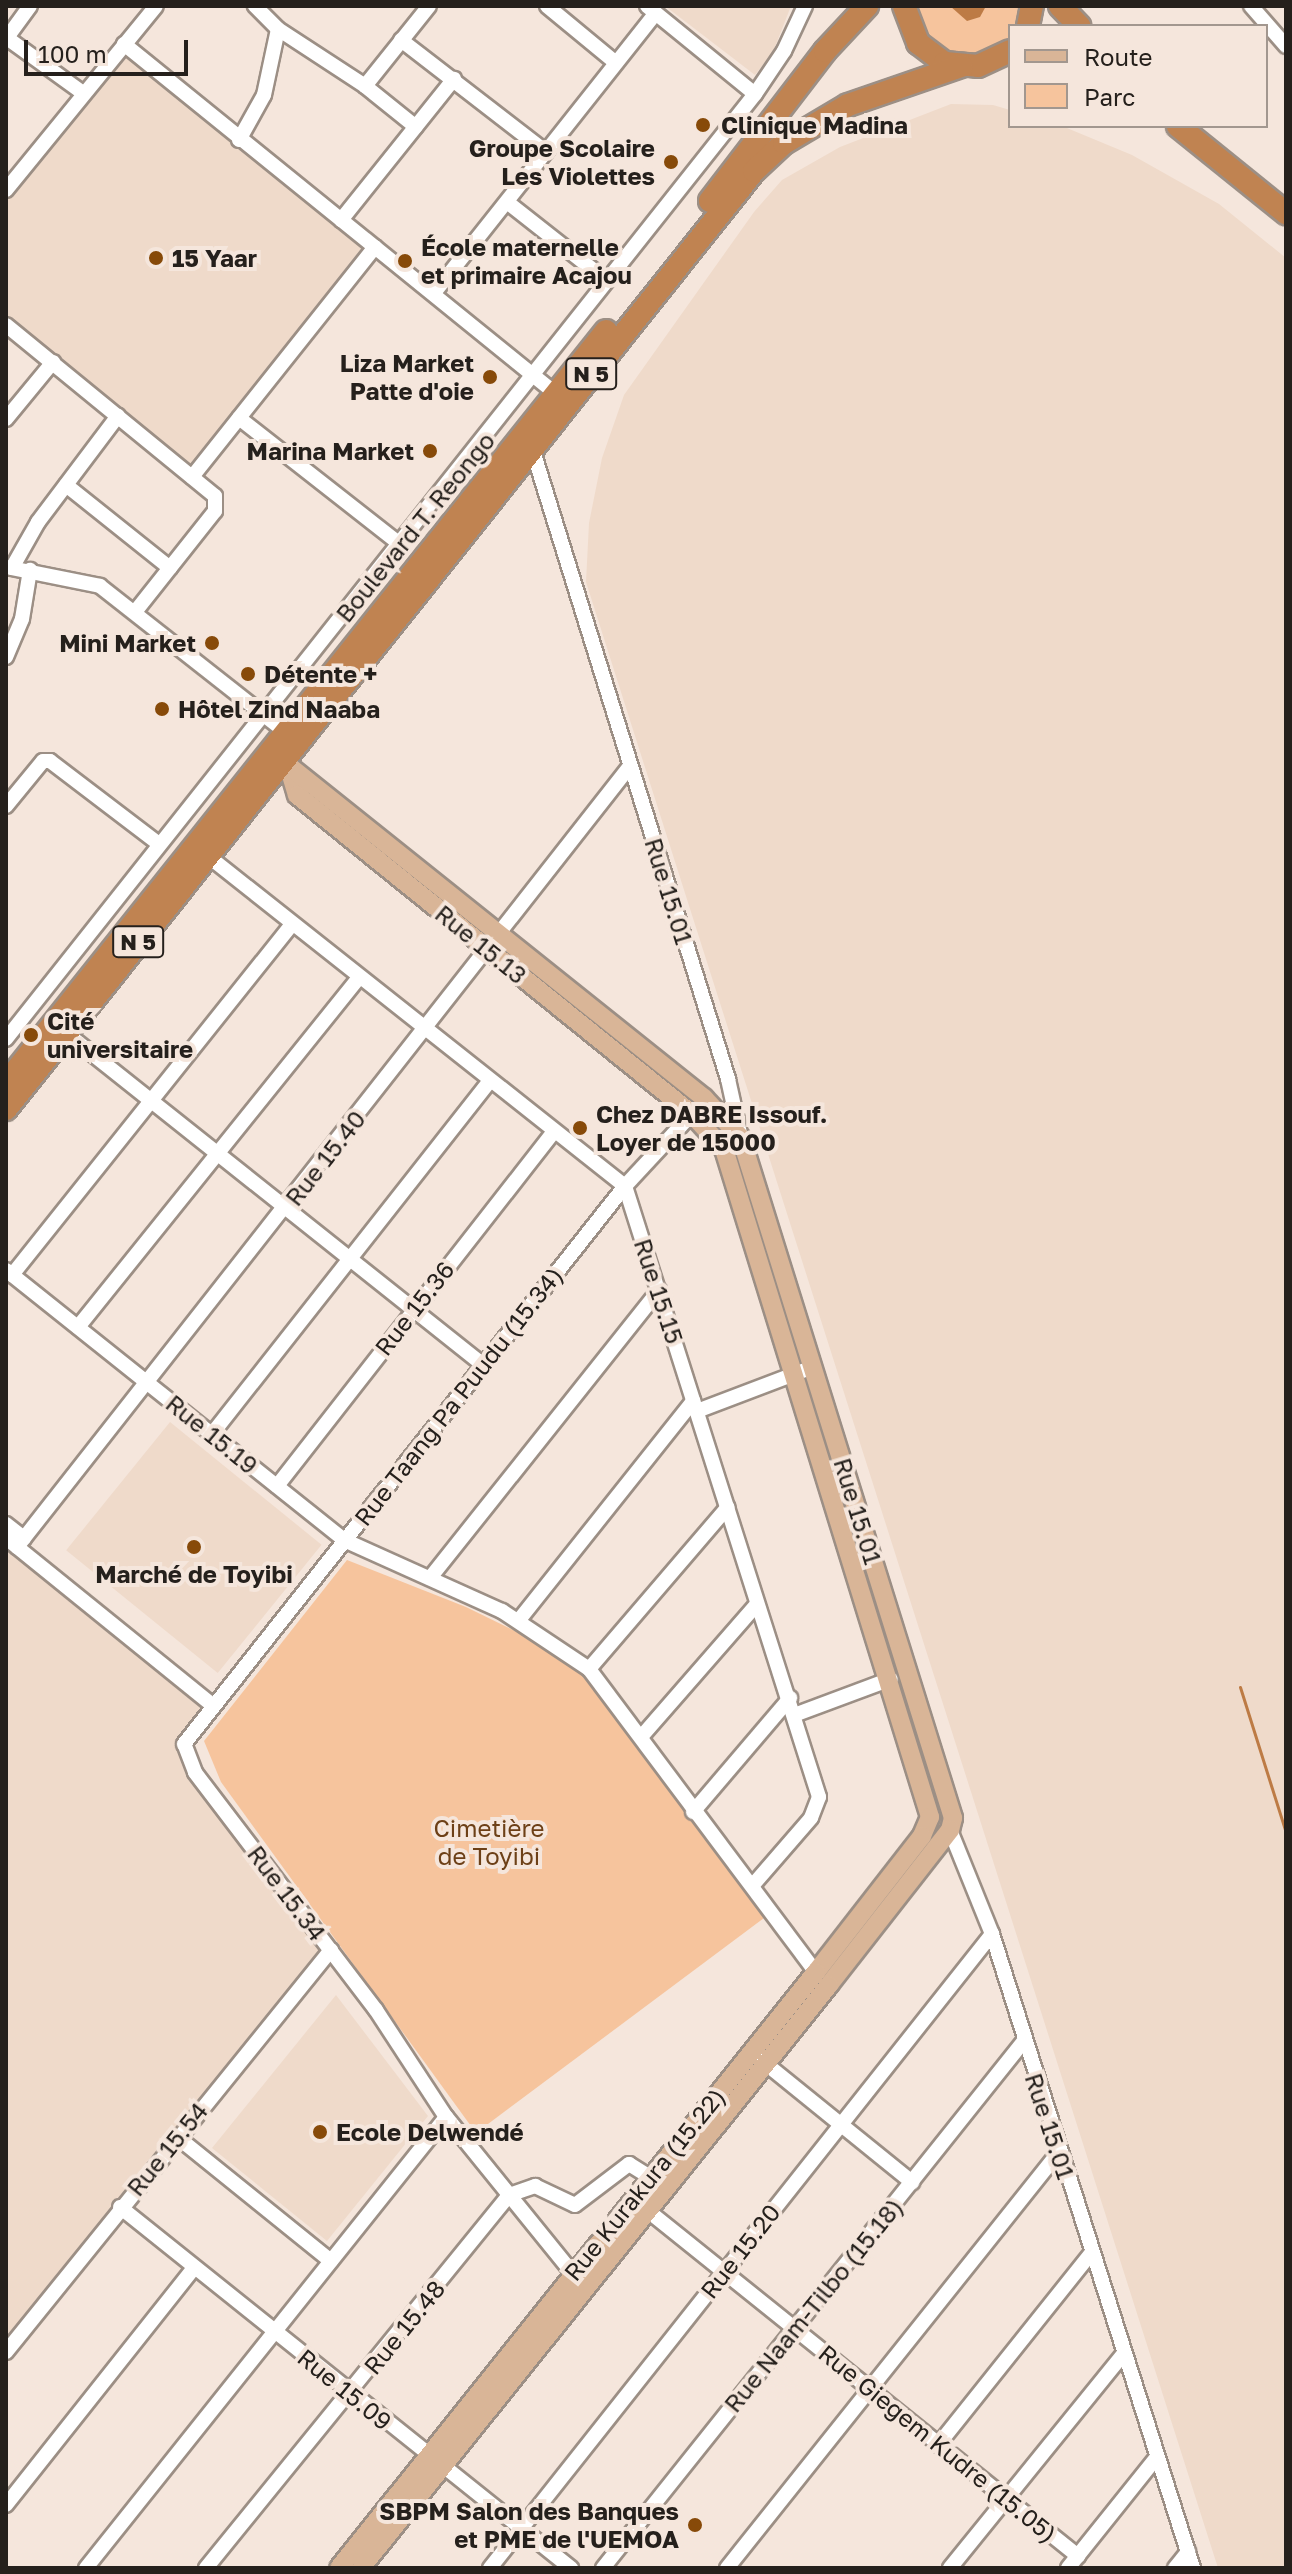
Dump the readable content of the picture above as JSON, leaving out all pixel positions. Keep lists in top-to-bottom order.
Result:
{
  "streets": {
    "highway": ["N 5", "Boulevard T. Reongo"],
    "main road": ["Rue 15.01", "Rue 15.13", "Rue Kurakura (15.22)"],
    "street": [
      "Rue 15.40",
      "Rue 15.15",
      "Rue 15.36",
      "Rue Taang Pa Puudu (15.34)",
      "Rue 15.19",
      "Rue 15.34",
      "Rue 15.54",
      "Rue 15.20",
      "Rue Naam-Tilbo (15.18)",
      "Rue 15.48",
      "Rue 15.09",
      "Rue Giegem Kudre (15.05)"
    ]
  },
  "crossings": [
    ["N 5", "Boulevard T. Reongo"],
    ["N 5", "Rue 15.01"],
    ["N 5", "Rue 15.13"],
    ["Boulevard T. Reongo", "Rue 15.13"],
    ["Rue 15.01", "Rue 15.13"],
    ["Rue 15.01", "Rue 15.40"],
    ["Rue 15.01", "Rue Taang Pa Puudu (15.34)"],
    ["Rue 15.01", "Rue Kurakura (15.22)"],
    ["Rue 15.01", "Rue 15.20"],
    ["Rue 15.01", "Rue Naam-Tilbo (15.18)"],
    ["Rue 15.13", "Rue 15.40"],
    ["Rue 15.13", "Rue Taang Pa Puudu (15.34)"],
    ["Rue 15.40", "Rue 15.19"],
    ["Rue 15.15", "Rue Taang Pa Puudu (15.34)"],
    ["Rue 15.15", "Rue 15.19"],
    ["Rue 15.36", "Rue 15.19"],
    ["Rue Taang Pa Puudu (15.34)", "Rue 15.19"],
    ["Rue Taang Pa Puudu (15.34)", "Rue 15.34"],
    ["Rue 15.19", "Rue Kurakura (15.22)"],
    ["Rue 15.34", "Rue 15.54"],
    ["Rue 15.34", "Rue Kurakura (15.22)"],
    ["Rue 15.34", "Rue 15.48"],
    ["Rue 15.54", "Rue 15.09"],
    ["Rue Kurakura (15.22)", "Rue 15.09"],
    ["Rue Kurakura (15.22)", "Rue Giegem Kudre (15.05)"],
    ["Rue 15.20", "Rue 15.09"],
    ["Rue 15.20", "Rue Giegem Kudre (15.05)"],
    ["Rue Naam-Tilbo (15.18)", "Rue Giegem Kudre (15.05)"],
    ["Rue 15.48", "Rue 15.09"]
  ],
  "parks": ["Cimetière de Toyibi"],
  "places": [
    "Clinique Madina",
    "Groupe Scolaire Les Violettes",
    "15 Yaar",
    "École maternelle et primaire Acajou",
    "Liza Market Patte d'oie",
    "Marina Market",
    "Mini Market",
    "Détente +",
    "Hôtel Zind Naaba",
    "Cité universitaire",
    "Chez DABRE Issouf. Loyer de 15000",
    "Marché de Toyibi",
    "Ecole Delwendé",
    "SBPM Salon des Banques et PME de l'UEMOA"
  ],
  "legend": ["Route", "Parc"],
  "scale_bar": "100 m"
}
